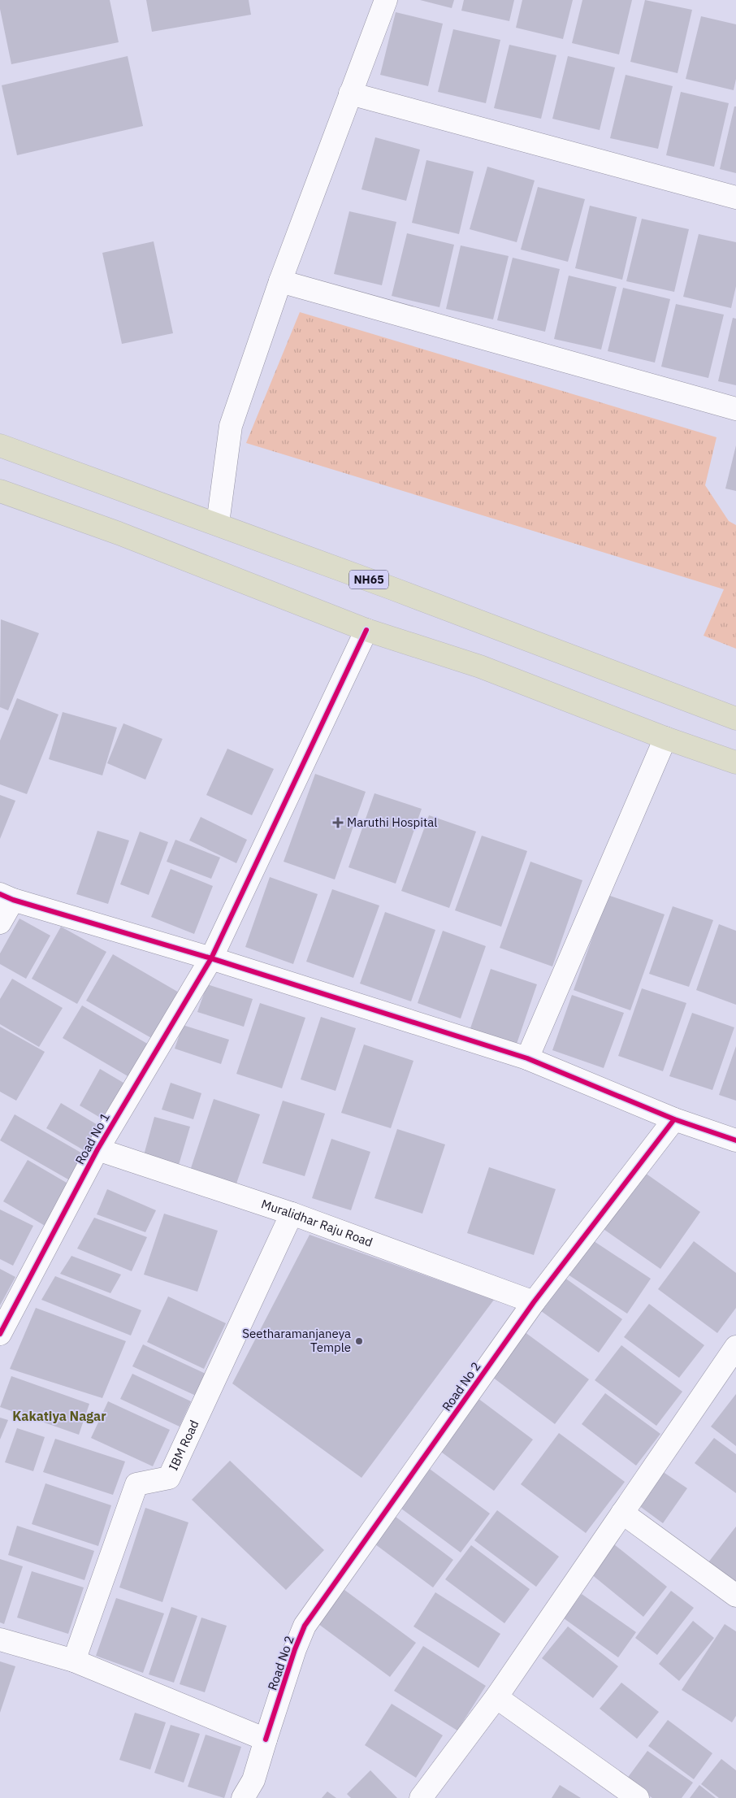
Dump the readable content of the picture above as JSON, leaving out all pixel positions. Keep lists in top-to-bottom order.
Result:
{
  "streets": {
    "highway": ["NH65"],
    "street": [
      "Road No 1",
      "Muralidhar Raju Road",
      "Road No 2",
      "IBM Road"
    ]
  },
  "crossings": [
    ["Road No 1", "Muralidhar Raju Road"],
    ["Muralidhar Raju Road", "Road No 2"],
    ["Muralidhar Raju Road", "IBM Road"]
  ],
  "districts": ["Kakatiya Nagar"],
  "places": {
    "health": ["Maruthi Hospital"],
    "other": ["Seetharamanjaneya Temple"]
  }
}
